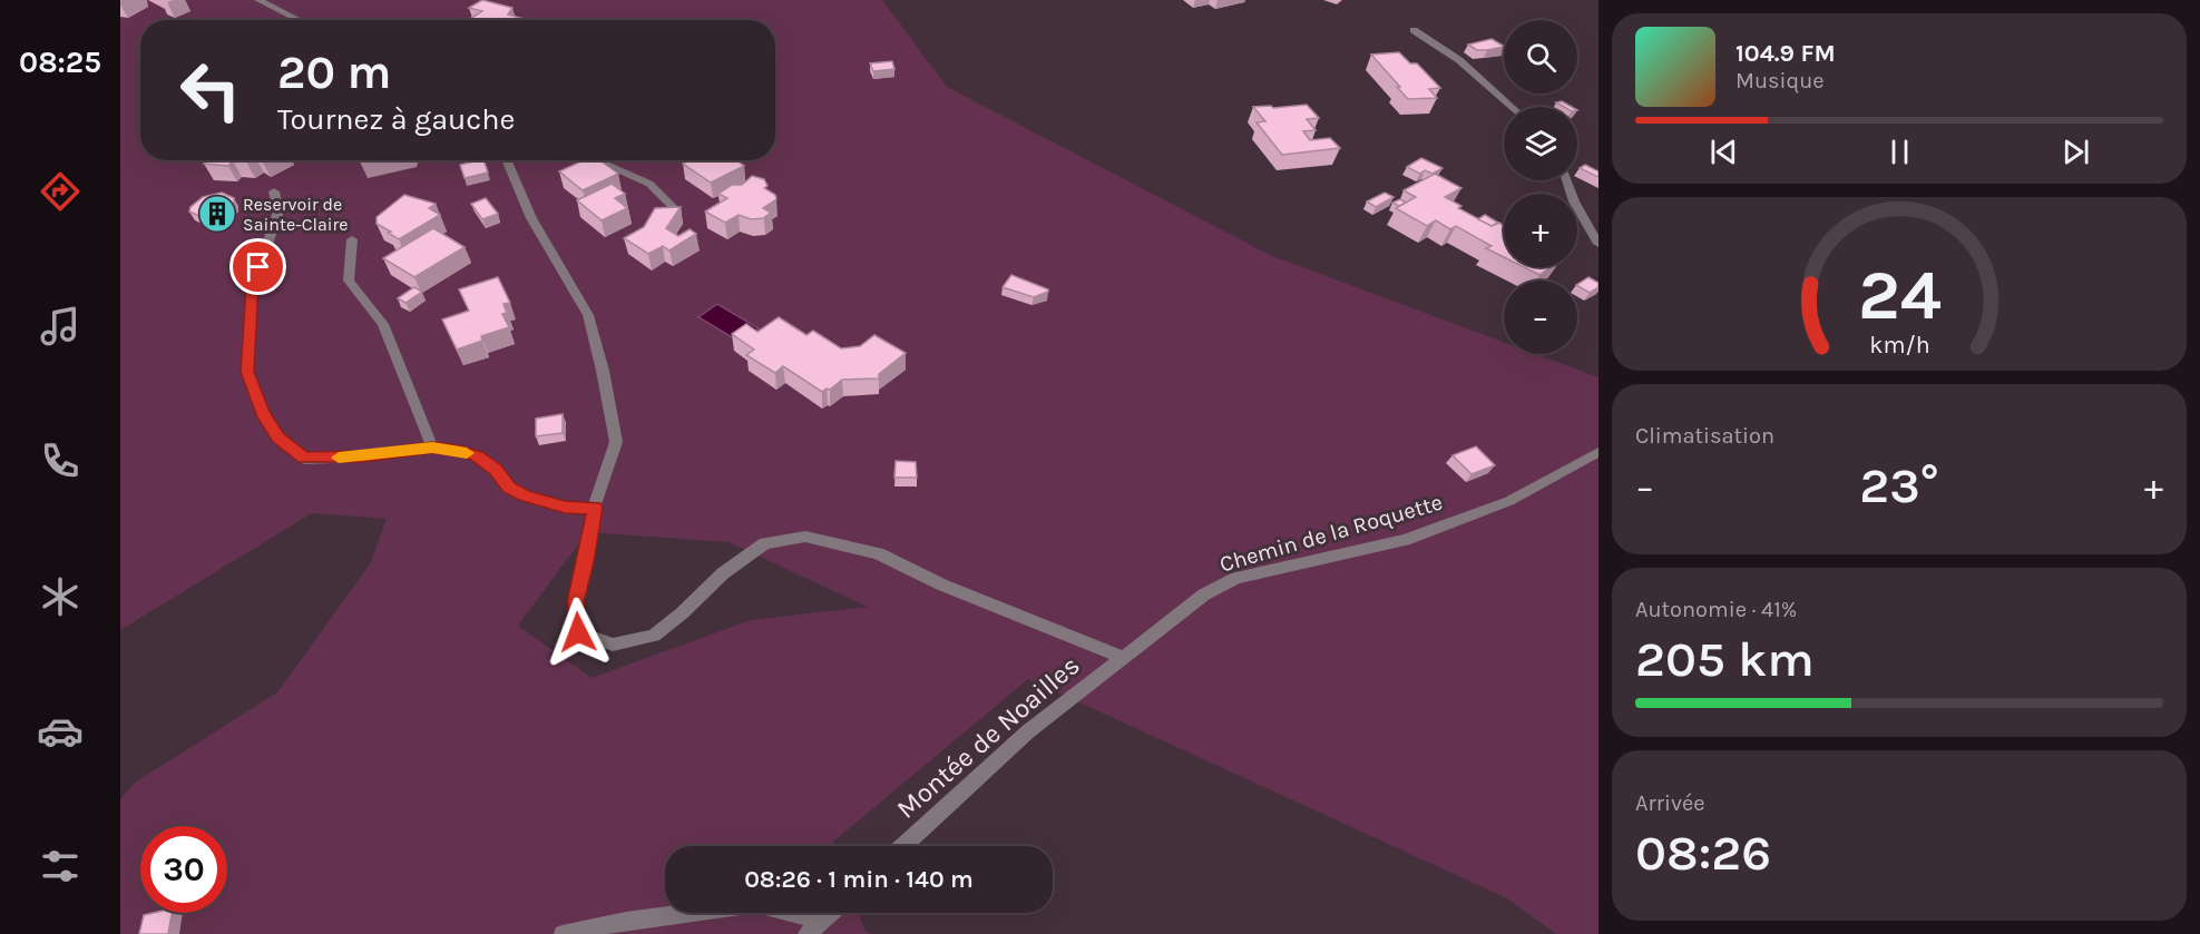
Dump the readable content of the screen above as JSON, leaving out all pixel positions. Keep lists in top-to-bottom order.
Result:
{
  "streets": {
    "street": ["Chemin de la Roquette", "Montée de Noailles"]
  },
  "crossings": [
    ["Chemin de la Roquette", "Montée de Noailles"]
  ],
  "places": {
    "building": ["Reservoir de Sainte-Claire"]
  },
  "page": {
    "tabs": "08:25",
    "map_buttons": ["+", "−"],
    "turn": ["20 m", "Tournez à gauche"],
    "song": ["104.9 FM", "Musique"],
    "tile": [
      "Climatisation",
      ["Autonomie · 41%", "205 km"],
      ["Arrivée", "08:26"]
    ],
    "heat": ["−", "23°", "+"],
    "limit": "30",
    "trip": "08:26 · 1 min · 140 m",
    "gauge": ["24", "km/h"]
  }
}
